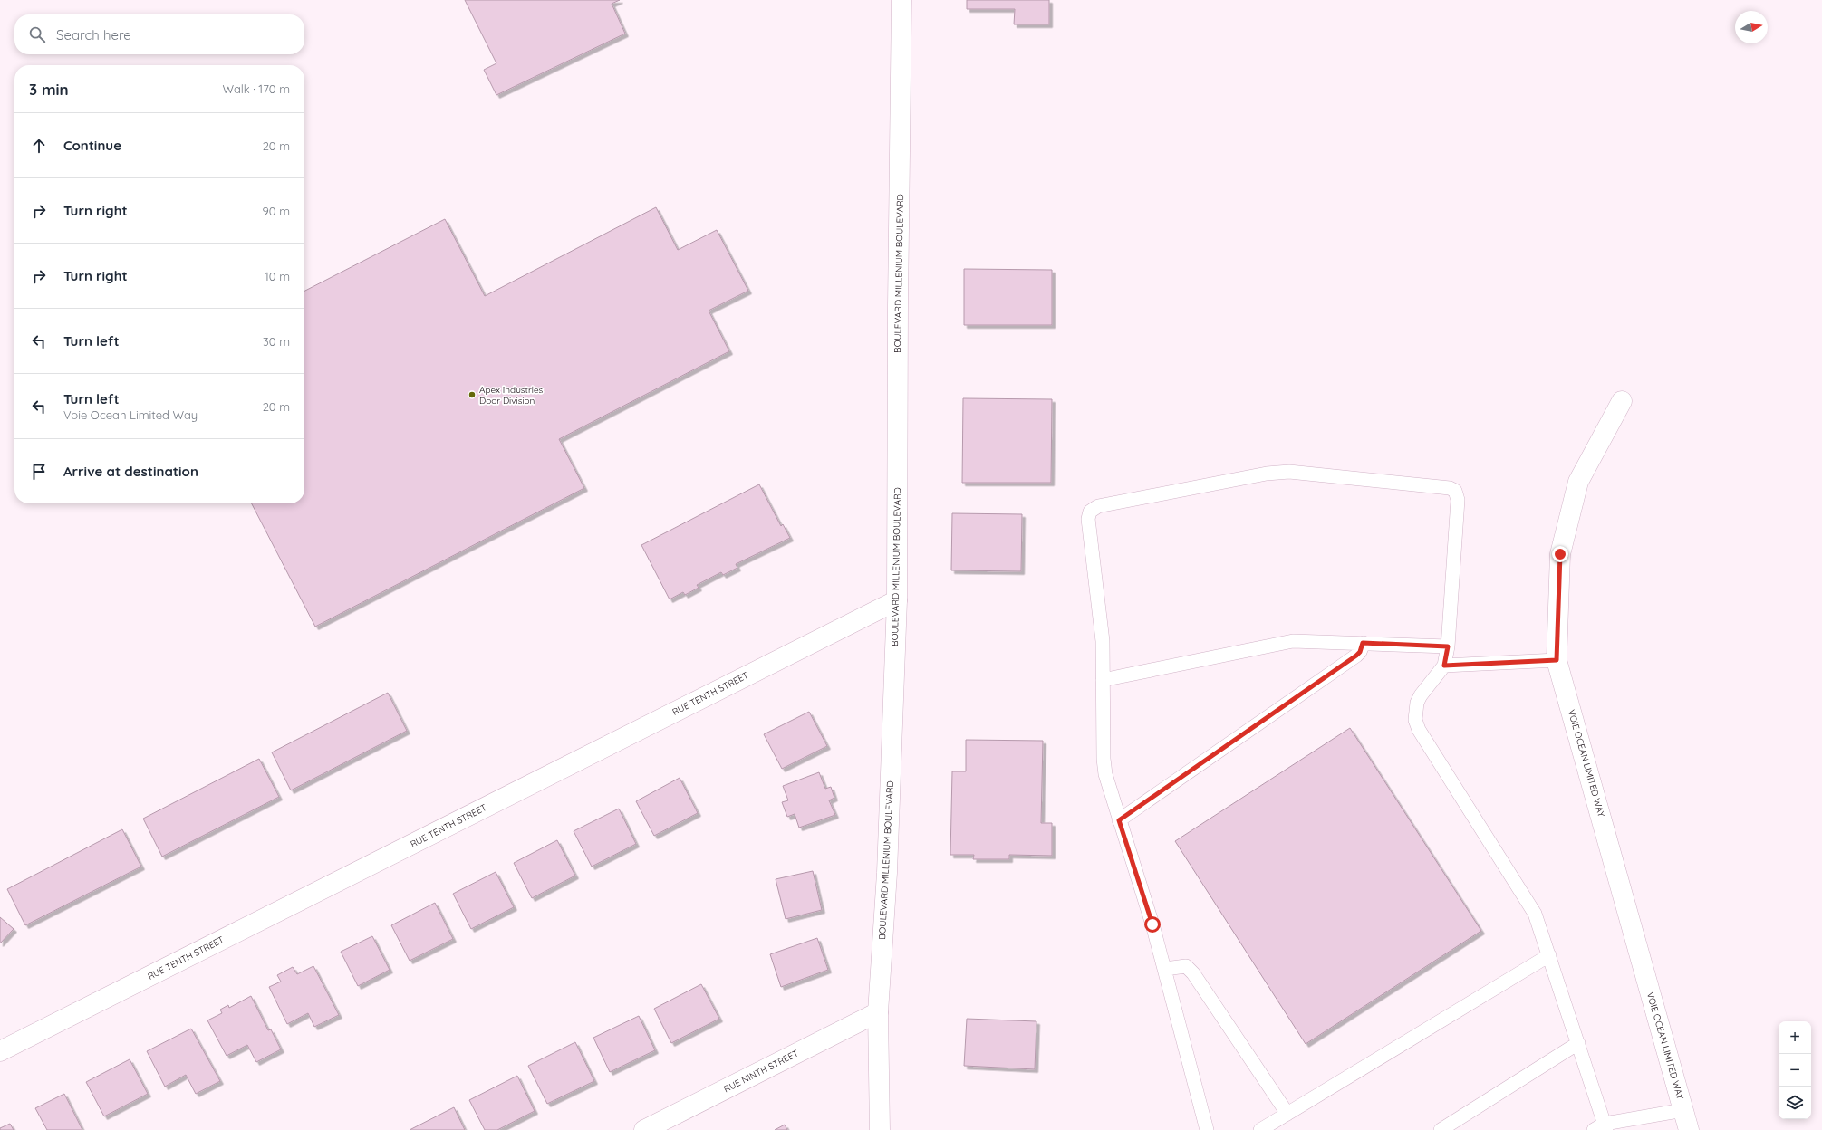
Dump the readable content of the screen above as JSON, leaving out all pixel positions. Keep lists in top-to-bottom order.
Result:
{
  "streets": {
    "street": [
      "BOULEVARD MILLENIUM BOULEVARD",
      "RUE TENTH STREET",
      "VOIE OCEAN LIMITED WAY",
      "RUE NINTH STREET"
    ]
  },
  "crossings": [
    ["BOULEVARD MILLENIUM BOULEVARD", "RUE TENTH STREET"],
    ["BOULEVARD MILLENIUM BOULEVARD", "RUE NINTH STREET"]
  ],
  "places": ["Apex Industries Door Division"],
  "north": "right",
  "page": {
    "search": "Search here",
    "heading": ["3 min", "Walk · 170 m"],
    "list": [
      ["Continue", "20 m"],
      ["Turn right", "90 m"],
      ["Turn right", "10 m"],
      ["Turn left", "30 m"],
      ["Turn left", "Voie Ocean Limited Way", "20 m"],
      "Arrive at destination"
    ],
    "map_buttons": ["+", "−"]
  }
}
